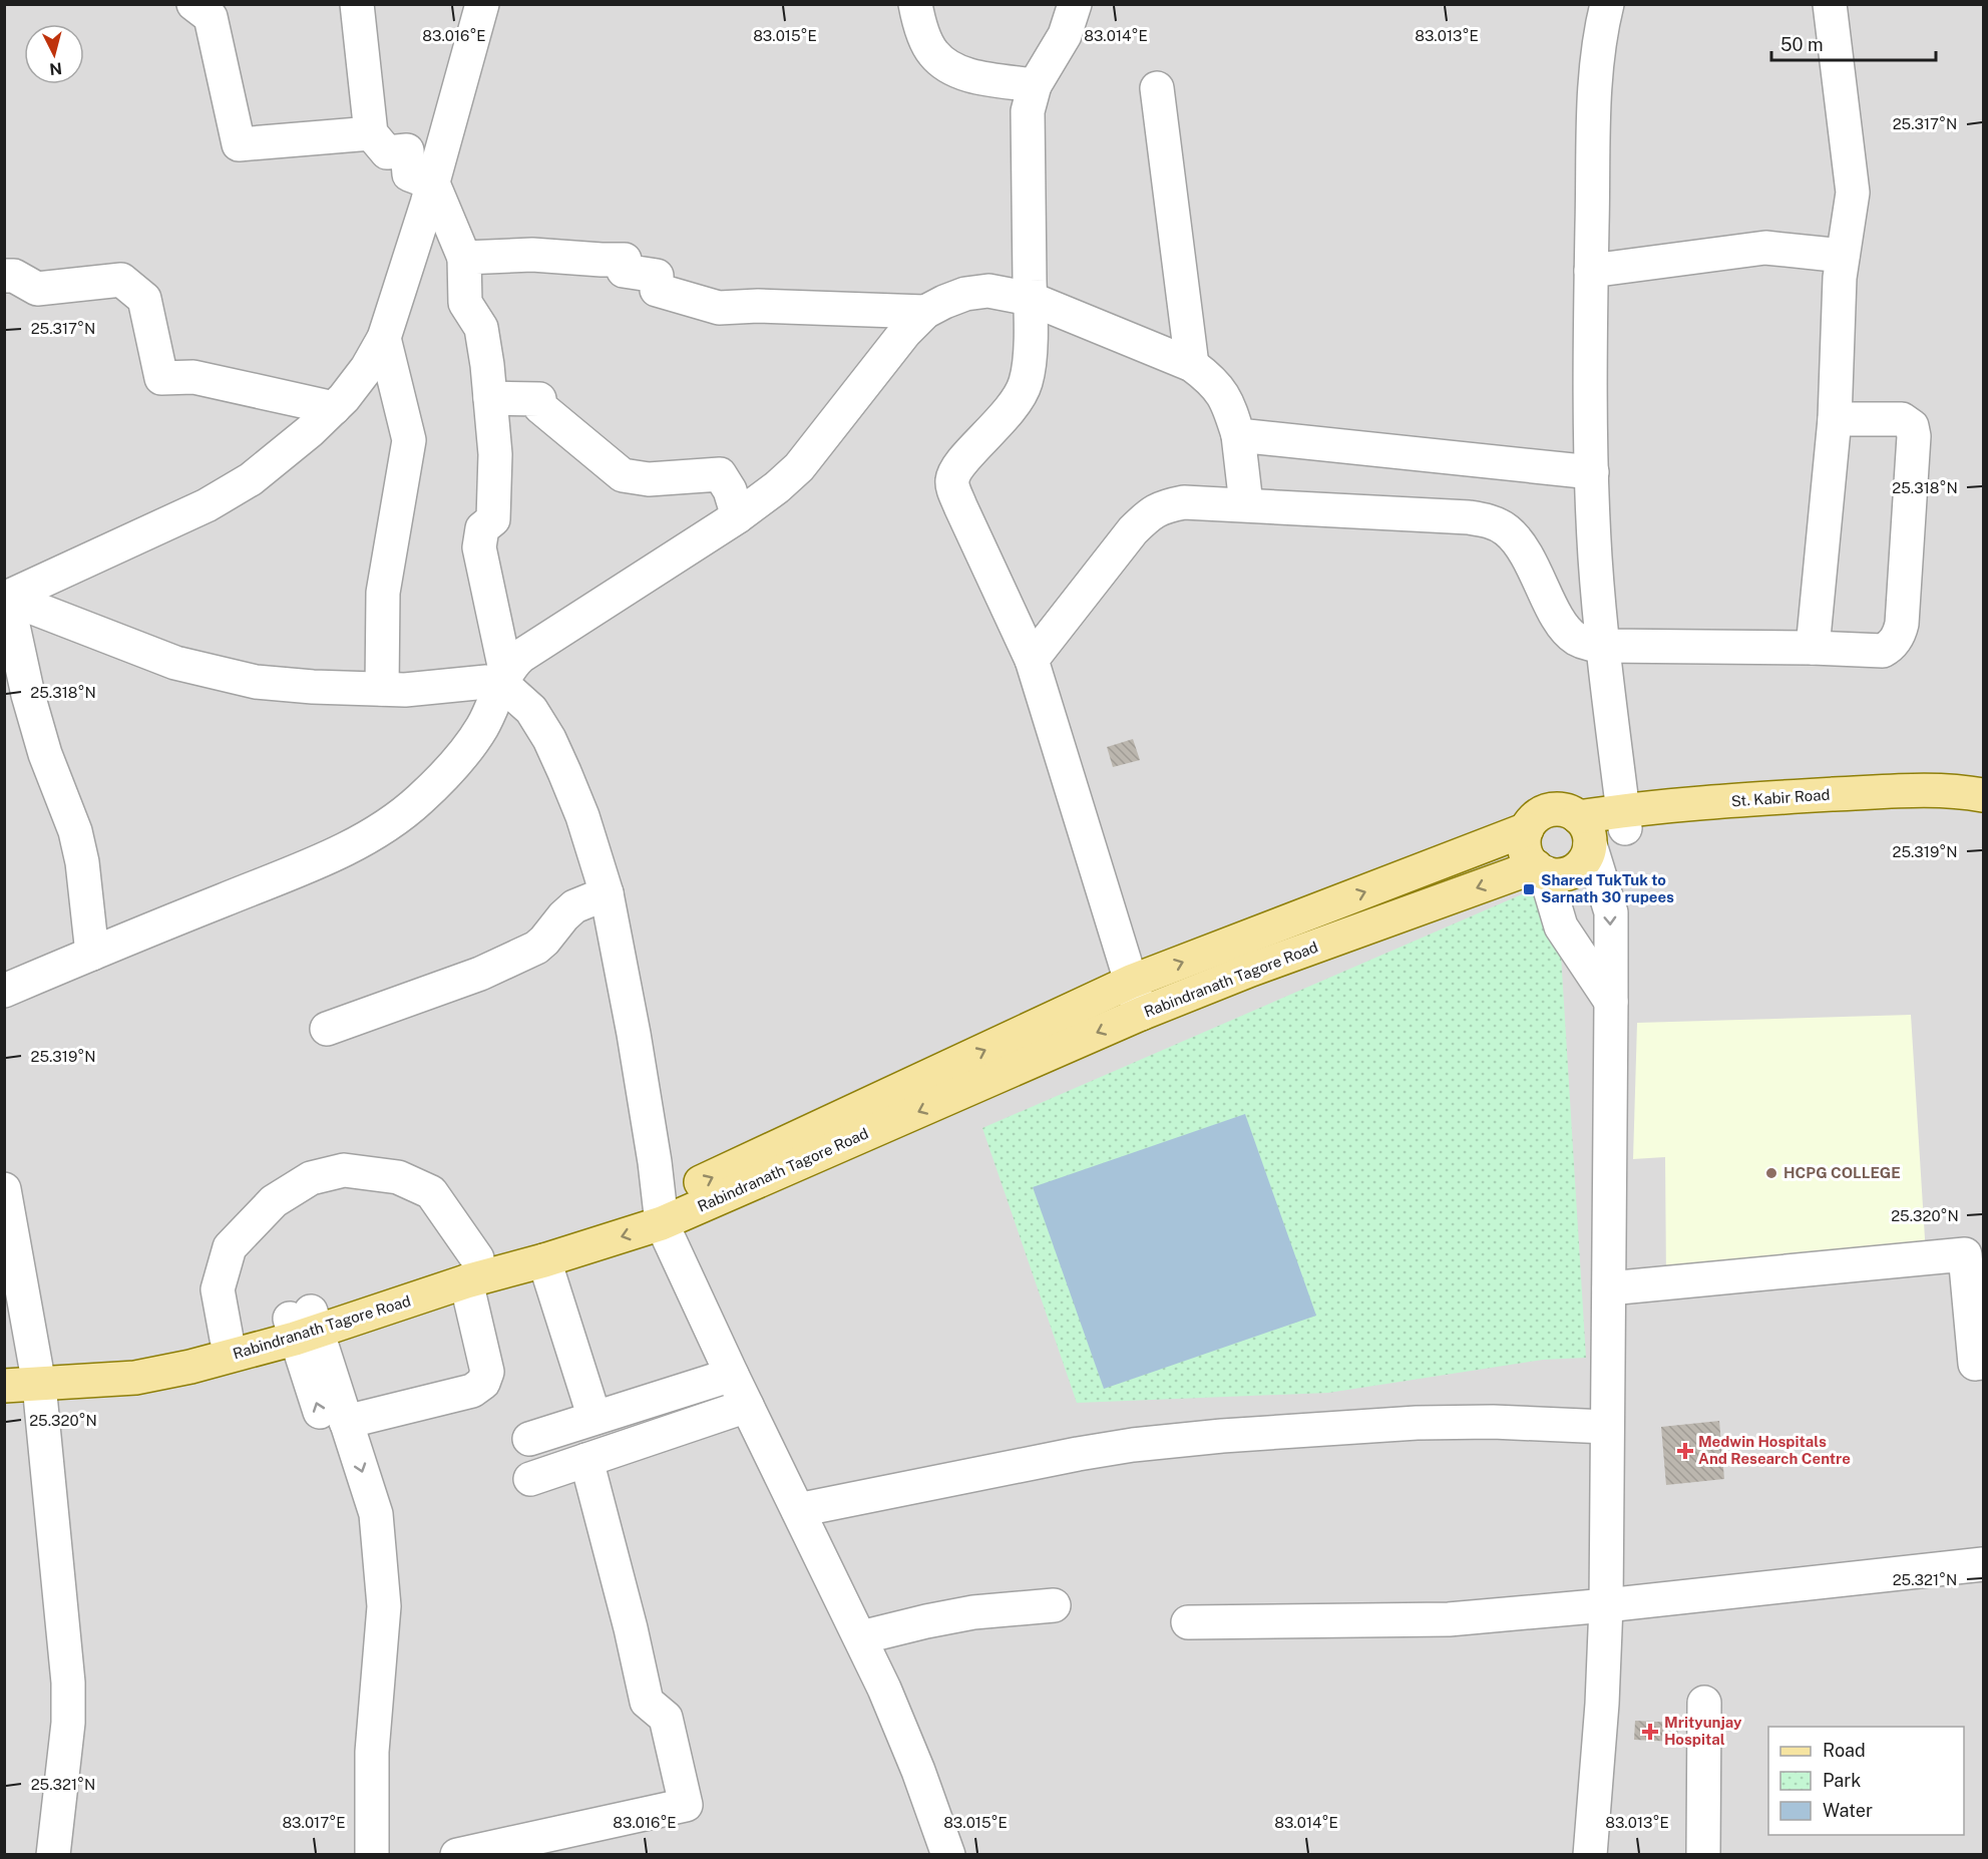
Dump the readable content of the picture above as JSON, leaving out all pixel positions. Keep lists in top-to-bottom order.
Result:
{
  "streets": {
    "main road": ["St. Kabir Road", "Rabindranath Tagore Road"]
  },
  "crossings": [
    ["St. Kabir Road", "Rabindranath Tagore Road"]
  ],
  "places": {
    "transit": ["Shared TukTuk to Sarnath 30 rupees"],
    "other": ["HCPG COLLEGE"],
    "health": ["Medwin Hospitals And Research Centre", "Mrityunjay Hospital"]
  },
  "legend": ["Road", "Park", "Water"],
  "scale_bar": "50 m",
  "north": "bottom",
  "coordinates": [
    "83.016°E",
    "83.015°E",
    "83.014°E",
    "83.013°E",
    "25.317°N",
    "25.318°N",
    "25.319°N",
    "25.320°N",
    "25.321°N",
    "83.017°E"
  ]
}
